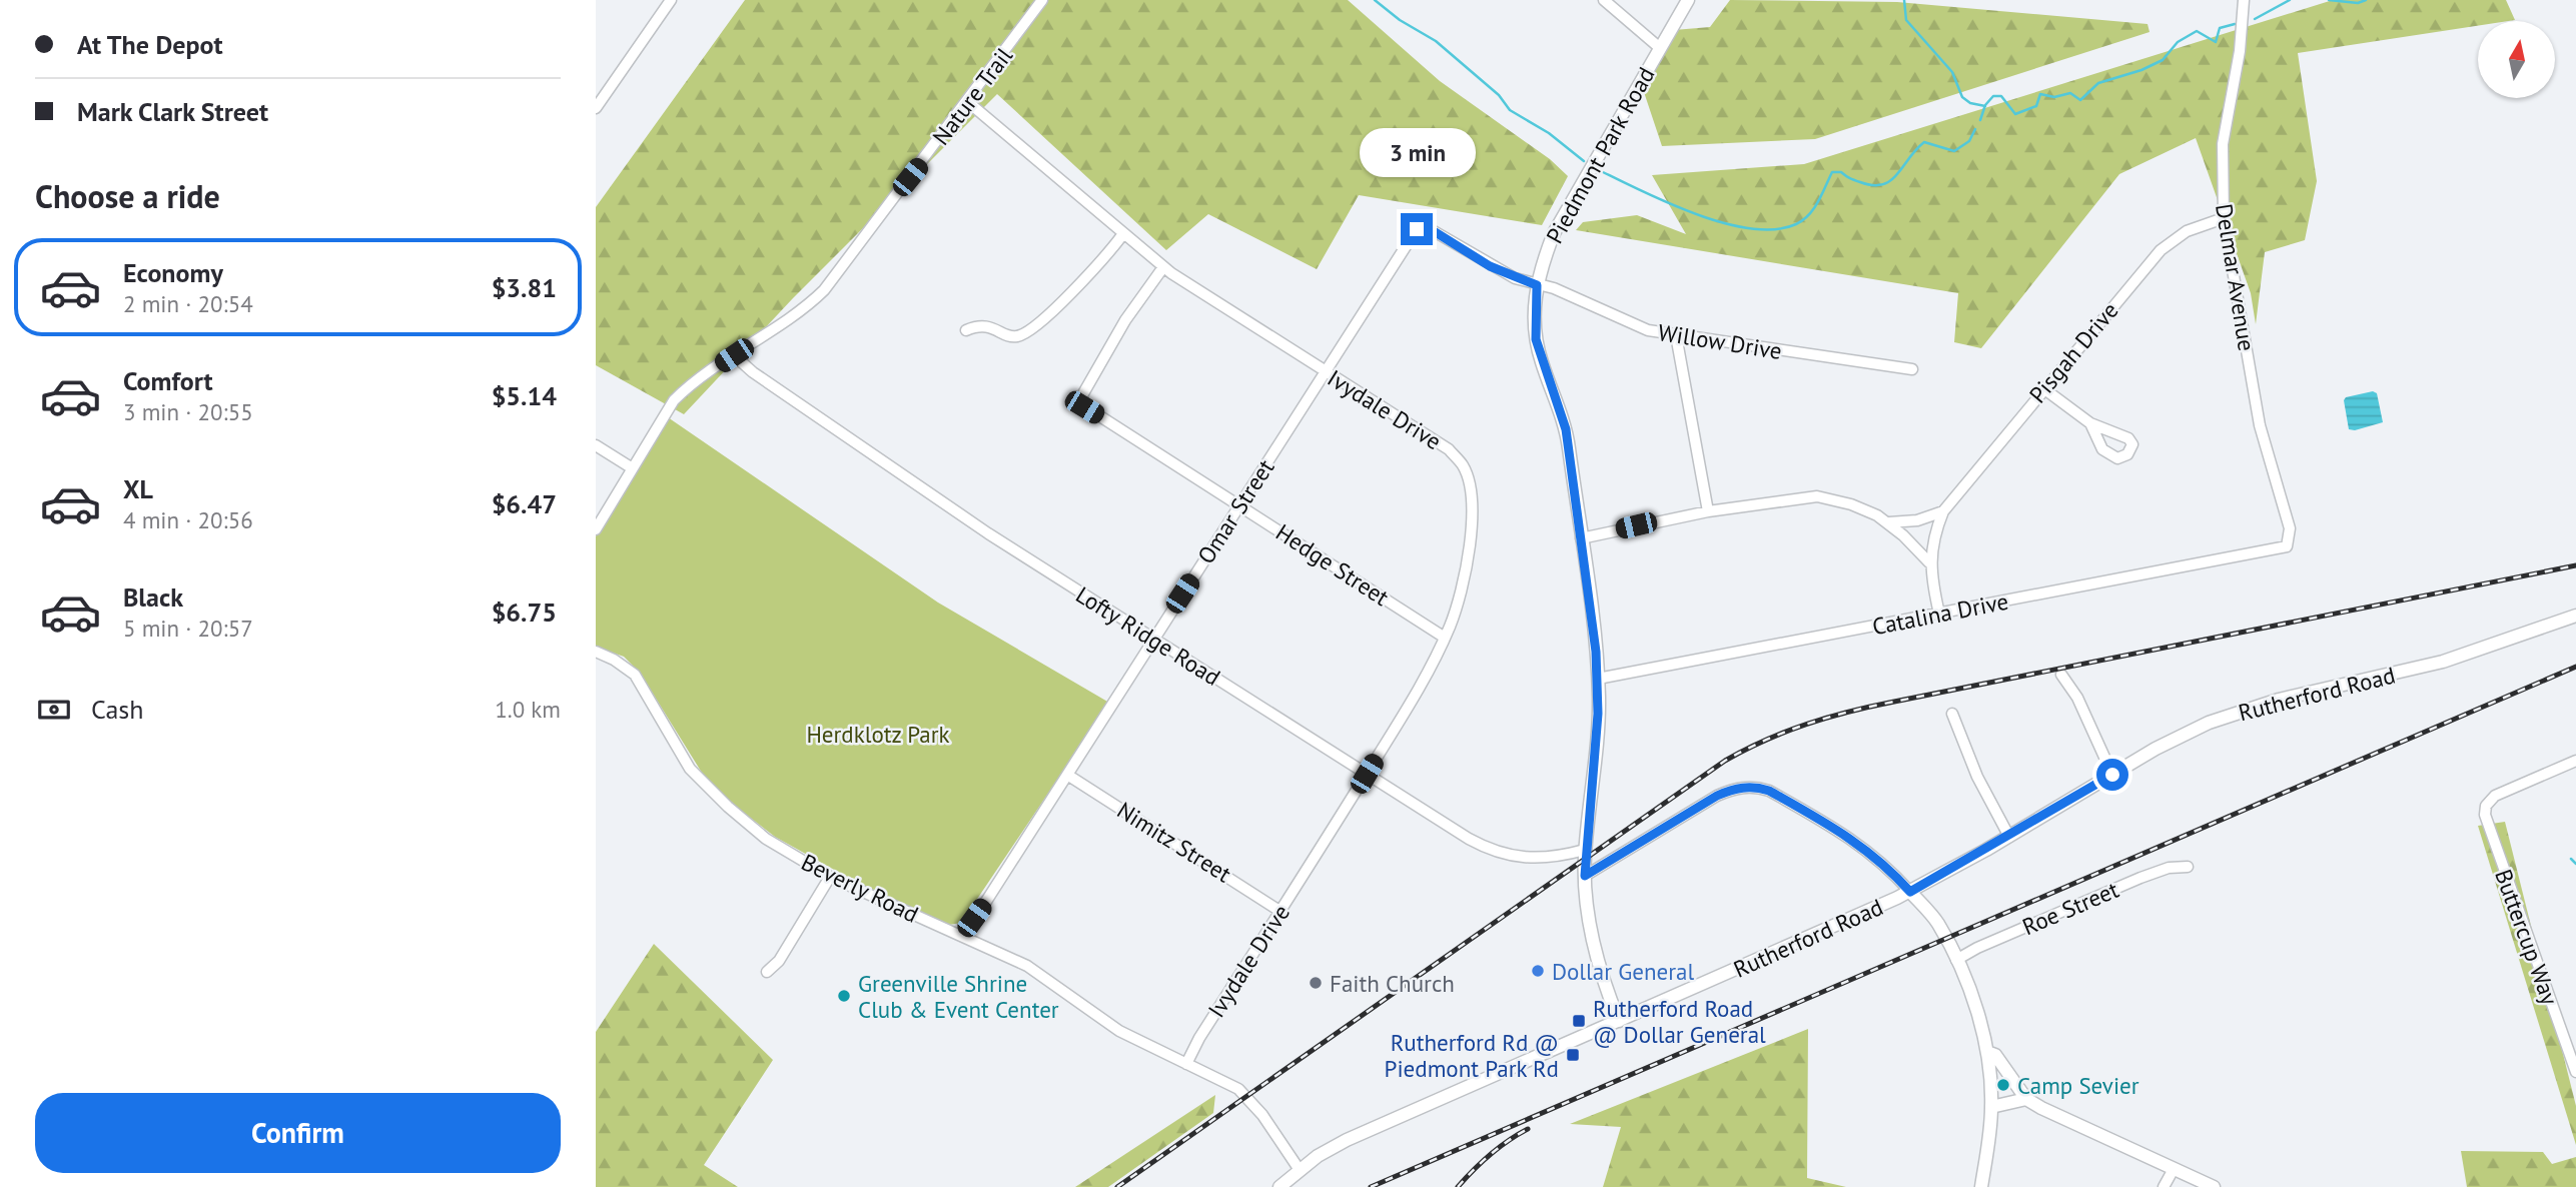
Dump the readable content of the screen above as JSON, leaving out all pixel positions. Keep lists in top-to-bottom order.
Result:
{
  "streets": {
    "street": [
      "Nature Trail",
      "Piedmont Park Road",
      "Delmar Avenue",
      "Willow Drive",
      "Pisgah Drive",
      "Ivydale Drive",
      "Omar Street",
      "Hedge Street",
      "Catalina Drive",
      "Lofty Ridge Road",
      "Rutherford Road",
      "Nimitz Street",
      "Beverly Road",
      "Roe Street",
      "Buttercup Way"
    ]
  },
  "crossings": [
    ["Nature Trail", "Ivydale Drive"],
    ["Nature Trail", "Lofty Ridge Road"],
    ["Piedmont Park Road", "Willow Drive"],
    ["Piedmont Park Road", "Catalina Drive"],
    ["Piedmont Park Road", "Lofty Ridge Road"],
    ["Piedmont Park Road", "Rutherford Road"],
    ["Delmar Avenue", "Pisgah Drive"],
    ["Delmar Avenue", "Catalina Drive"],
    ["Willow Drive", "Omar Street"],
    ["Pisgah Drive", "Catalina Drive"],
    ["Ivydale Drive", "Omar Street"],
    ["Ivydale Drive", "Hedge Street"],
    ["Ivydale Drive", "Lofty Ridge Road"],
    ["Ivydale Drive", "Nimitz Street"],
    ["Ivydale Drive", "Beverly Road"],
    ["Omar Street", "Hedge Street"],
    ["Omar Street", "Lofty Ridge Road"],
    ["Omar Street", "Nimitz Street"],
    ["Omar Street", "Beverly Road"],
    ["Rutherford Road", "Beverly Road"]
  ],
  "parks": ["Herdklotz Park"],
  "places": {
    "other": [
      "Dollar General",
      "Faith Church",
      "Greenville Shrine Club & Event Center",
      "Camp Sevier"
    ],
    "transit": ["Rutherford Road @ Dollar General", "Rutherford Rd @ Piedmont Park Rd"]
  },
  "north": "top",
  "page": {
    "banner": ["At The Depot", "Mark Clark Street"],
    "bubble": "3 min",
    "heading": "Choose a ride",
    "list": [
      {
        "name": "Economy",
        "note": "2 min · 20:54",
        "value": "$3.81"
      },
      {
        "name": "Comfort",
        "note": "3 min · 20:55",
        "value": "$5.14"
      },
      {
        "name": "XL",
        "note": "4 min · 20:56",
        "value": "$6.47"
      },
      {
        "name": "Black",
        "note": "5 min · 20:57",
        "value": "$6.75"
      }
    ],
    "pay": ["Cash", "1.0 km"],
    "buttons": "Confirm"
  }
}
